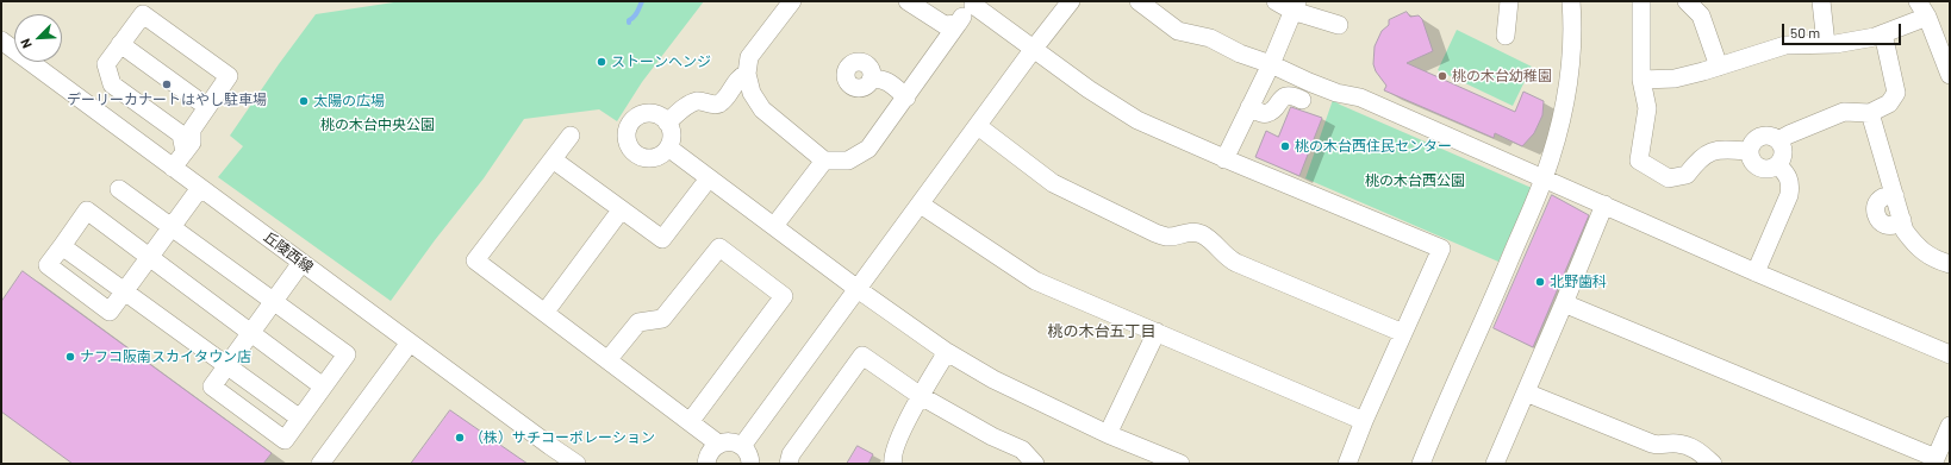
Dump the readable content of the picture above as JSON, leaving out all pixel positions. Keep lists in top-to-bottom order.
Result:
{
  "streets": {
    "street": ["丘陵西線"]
  },
  "districts": ["桃の木台五丁目"],
  "parks": ["桃の木台中央公園", "桃の木台西公園"],
  "places": [
    "ストーンヘンジ",
    "桃の木台幼稚園",
    "デーリーカナートはやし駐車場",
    "太陽の広場",
    "桃の木台西住民センター",
    "北野歯科",
    "ナフコ阪南スカイタウン店",
    "（株）サチコーポレーション"
  ],
  "scale_bar": "50 m",
  "north": "bottom left"
}
